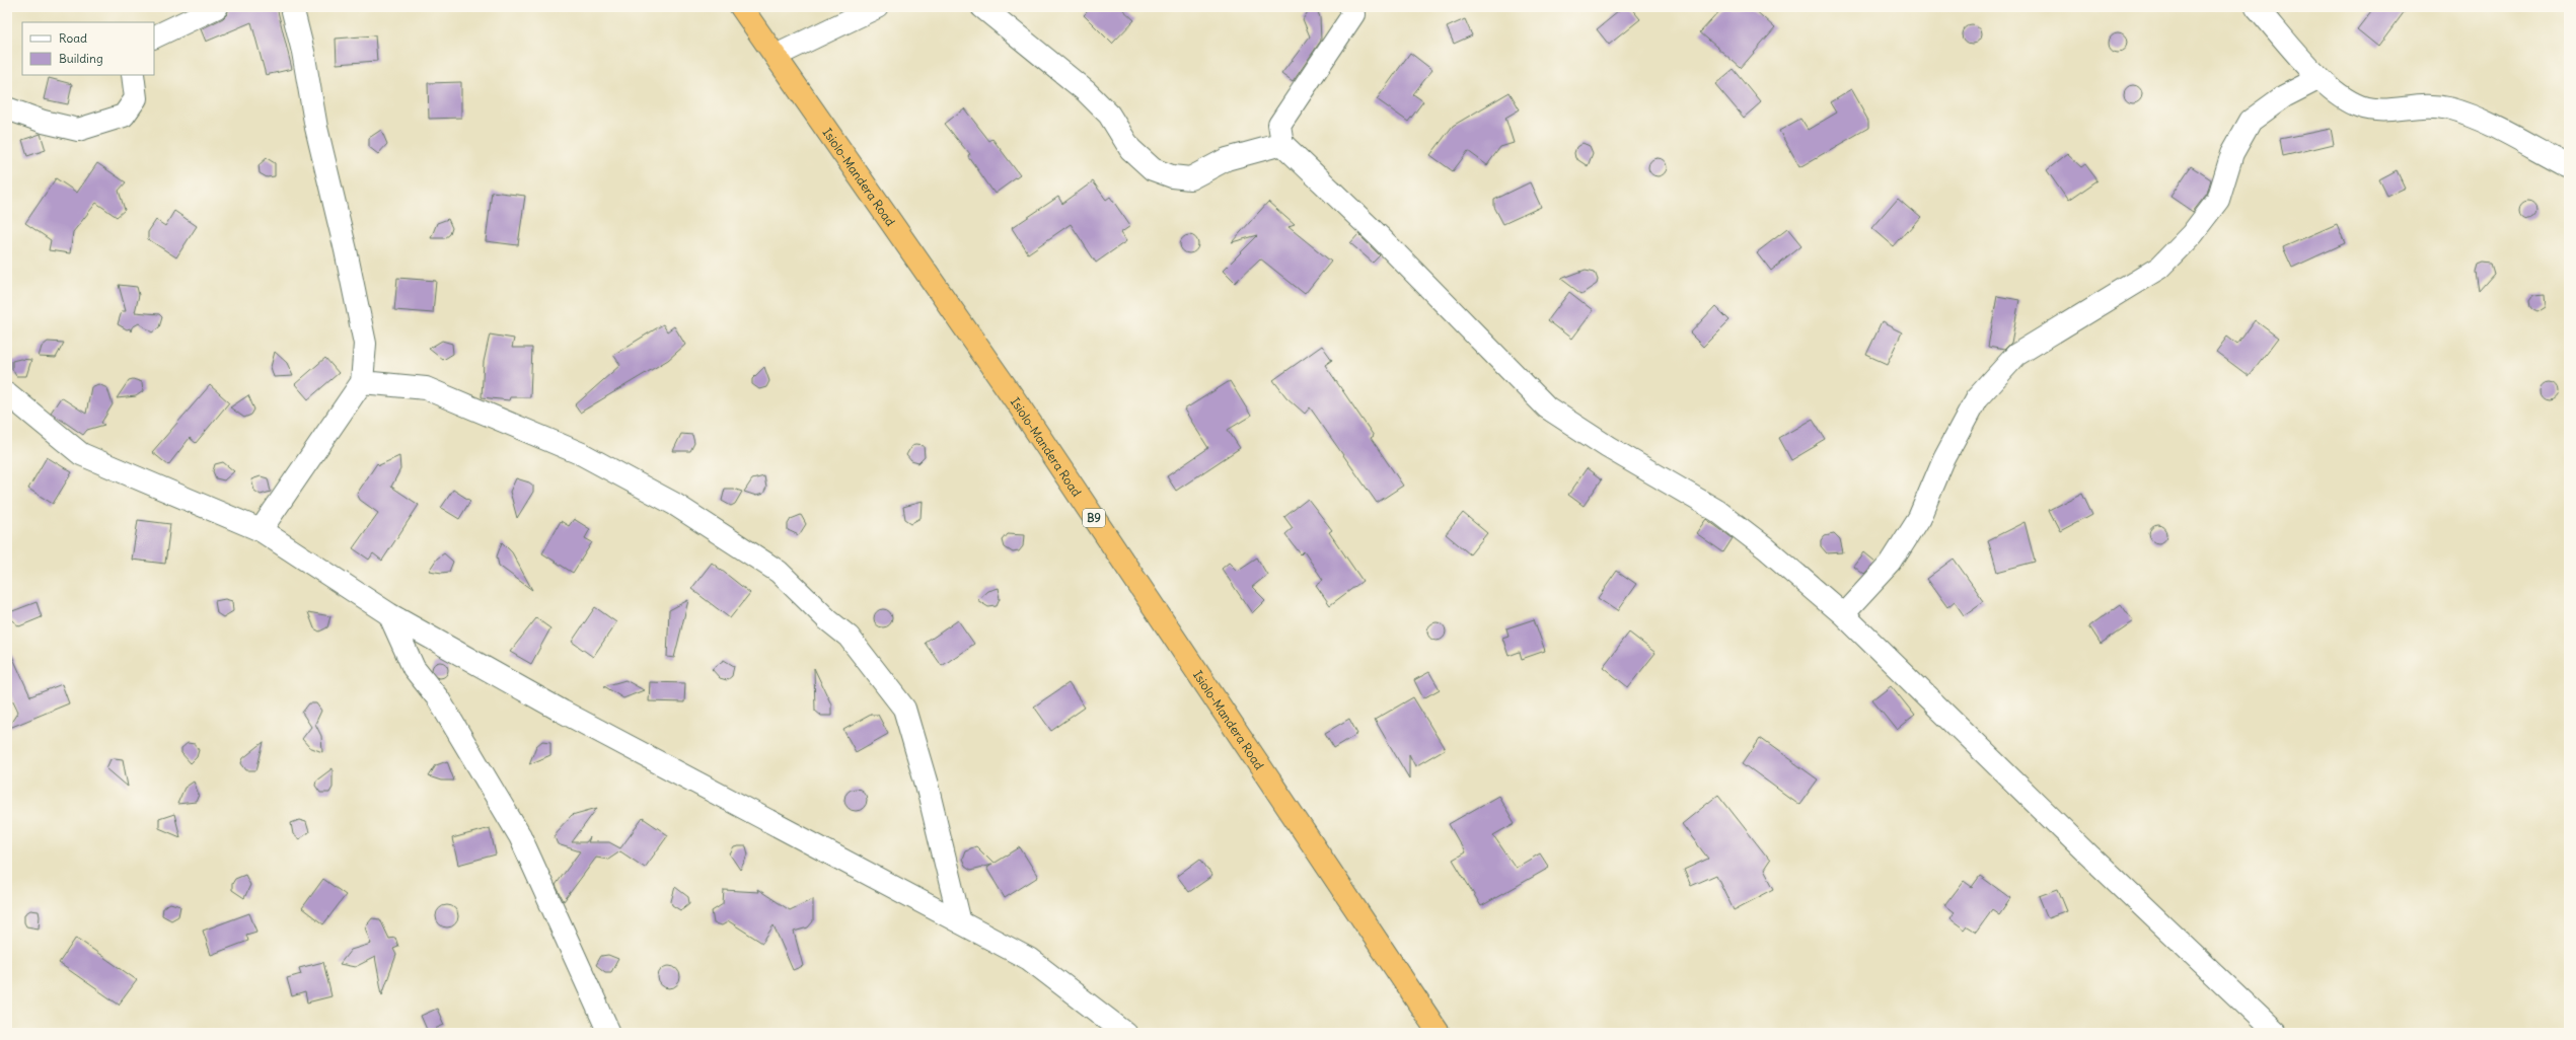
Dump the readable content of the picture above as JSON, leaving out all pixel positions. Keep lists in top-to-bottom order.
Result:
{
  "streets": {
    "highway": ["Isiolo-Mandera Road", "B9"]
  },
  "legend": ["Road", "Building"]
}
